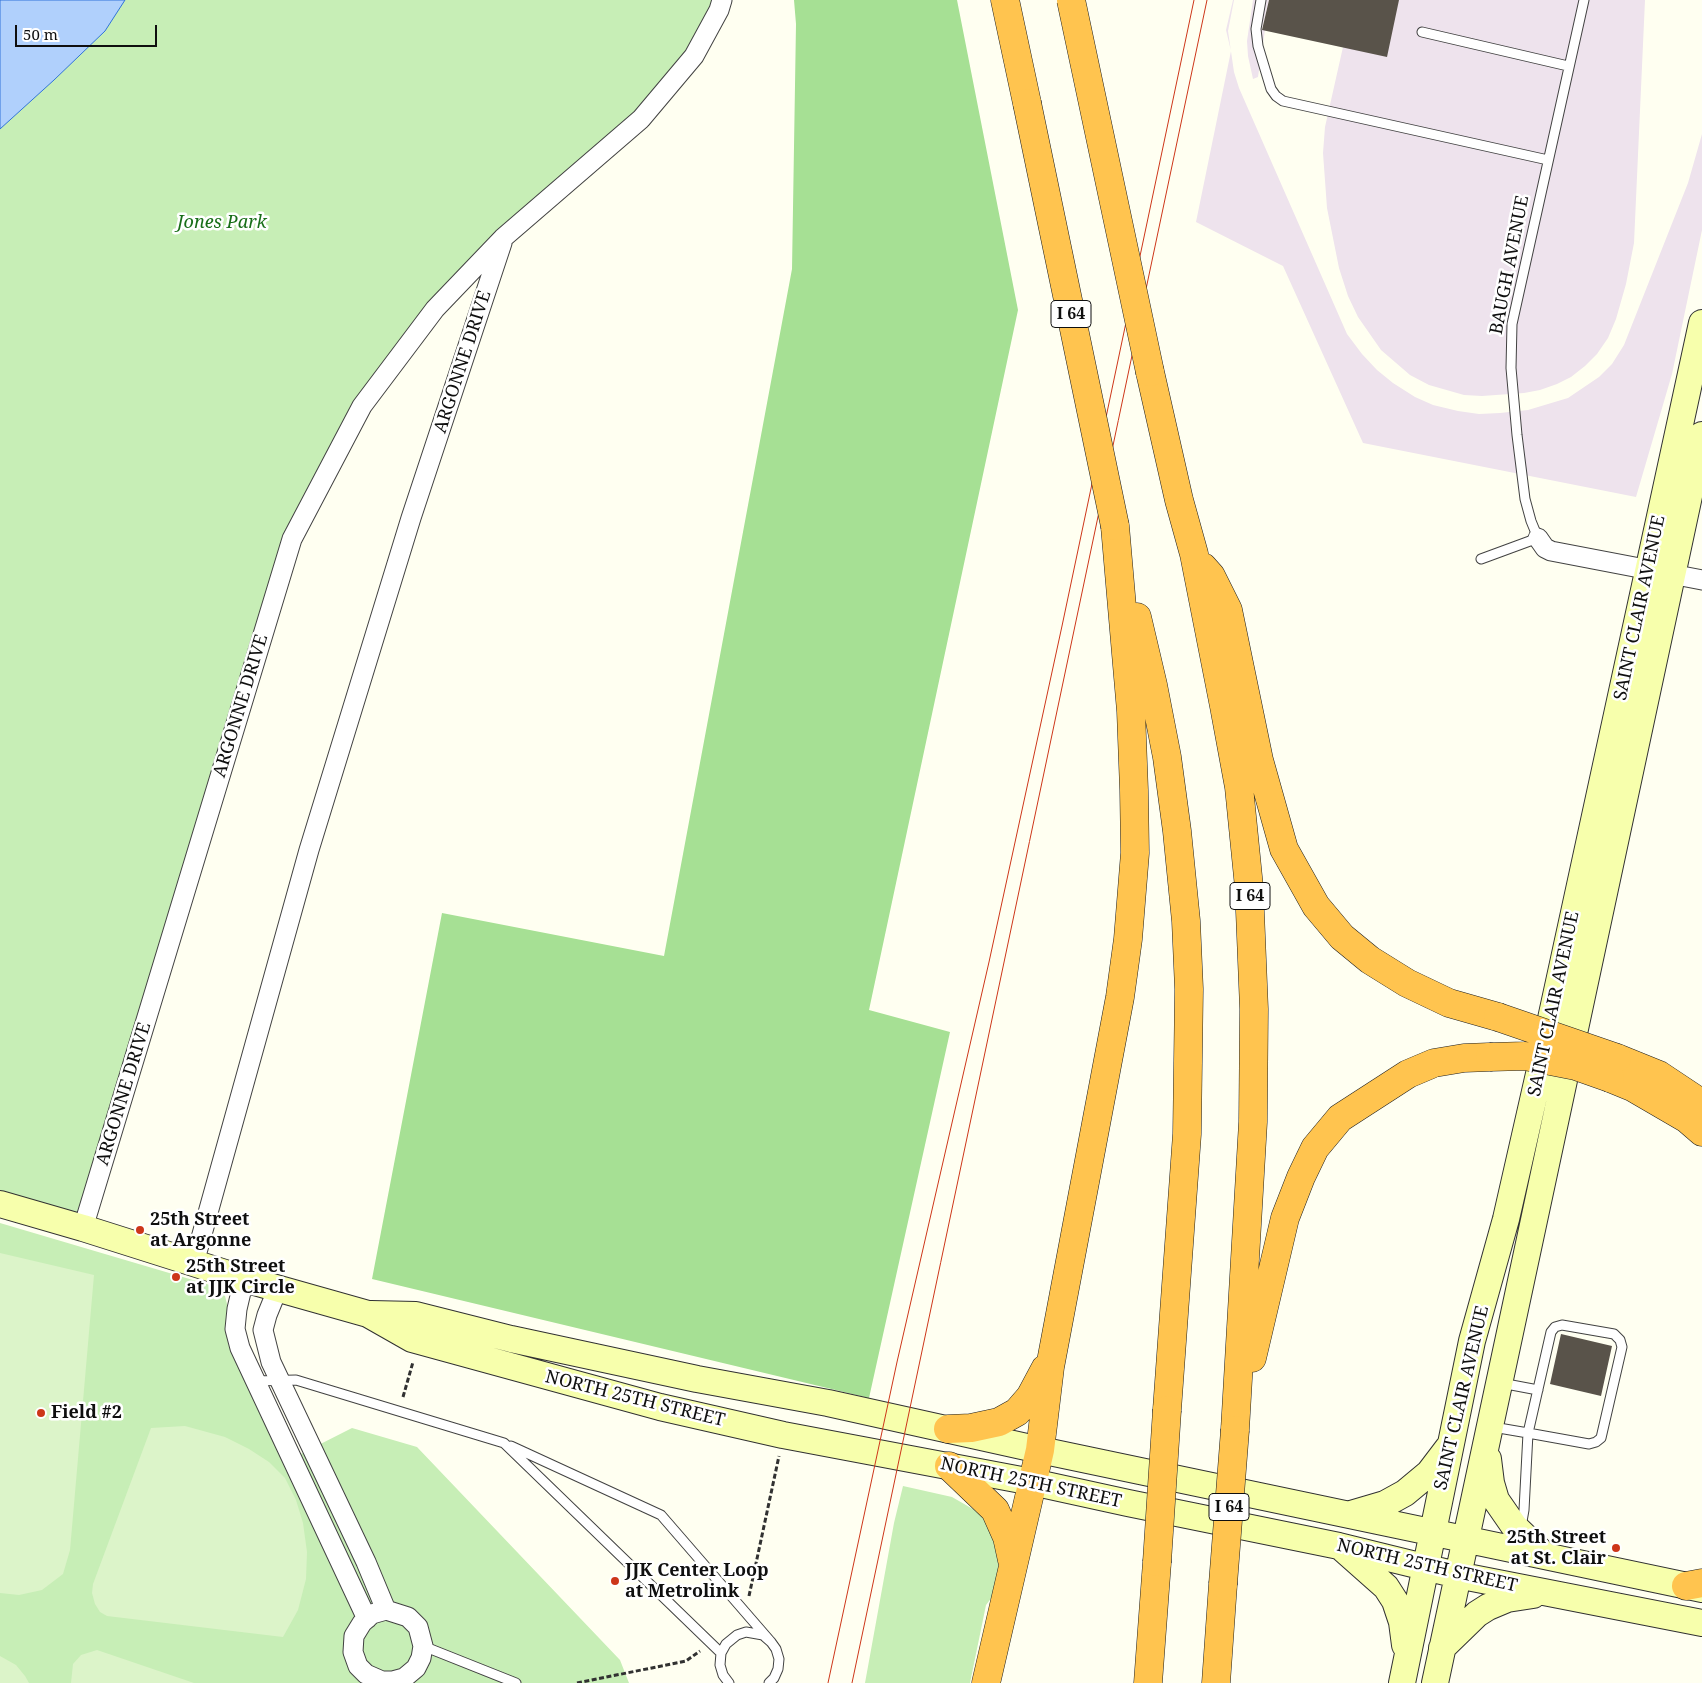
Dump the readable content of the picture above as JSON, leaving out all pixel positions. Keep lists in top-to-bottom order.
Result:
{
  "streets": {
    "highway": ["I 64"],
    "main road": ["SAINT CLAIR AVENUE", "NORTH 25TH STREET"],
    "street": ["ARGONNE DRIVE"],
    "lane": ["BAUGH AVENUE"]
  },
  "crossings": [
    ["ARGONNE DRIVE", "NORTH 25TH STREET"],
    ["SAINT CLAIR AVENUE", "NORTH 25TH STREET"]
  ],
  "parks": ["Jones Park"],
  "places": [
    "25th Street at Argonne",
    "25th Street at JJK Circle",
    "Field #2",
    "25th Street at St. Clair",
    "JJK Center Loop at Metrolink"
  ],
  "scale_bar": "50 m"
}
